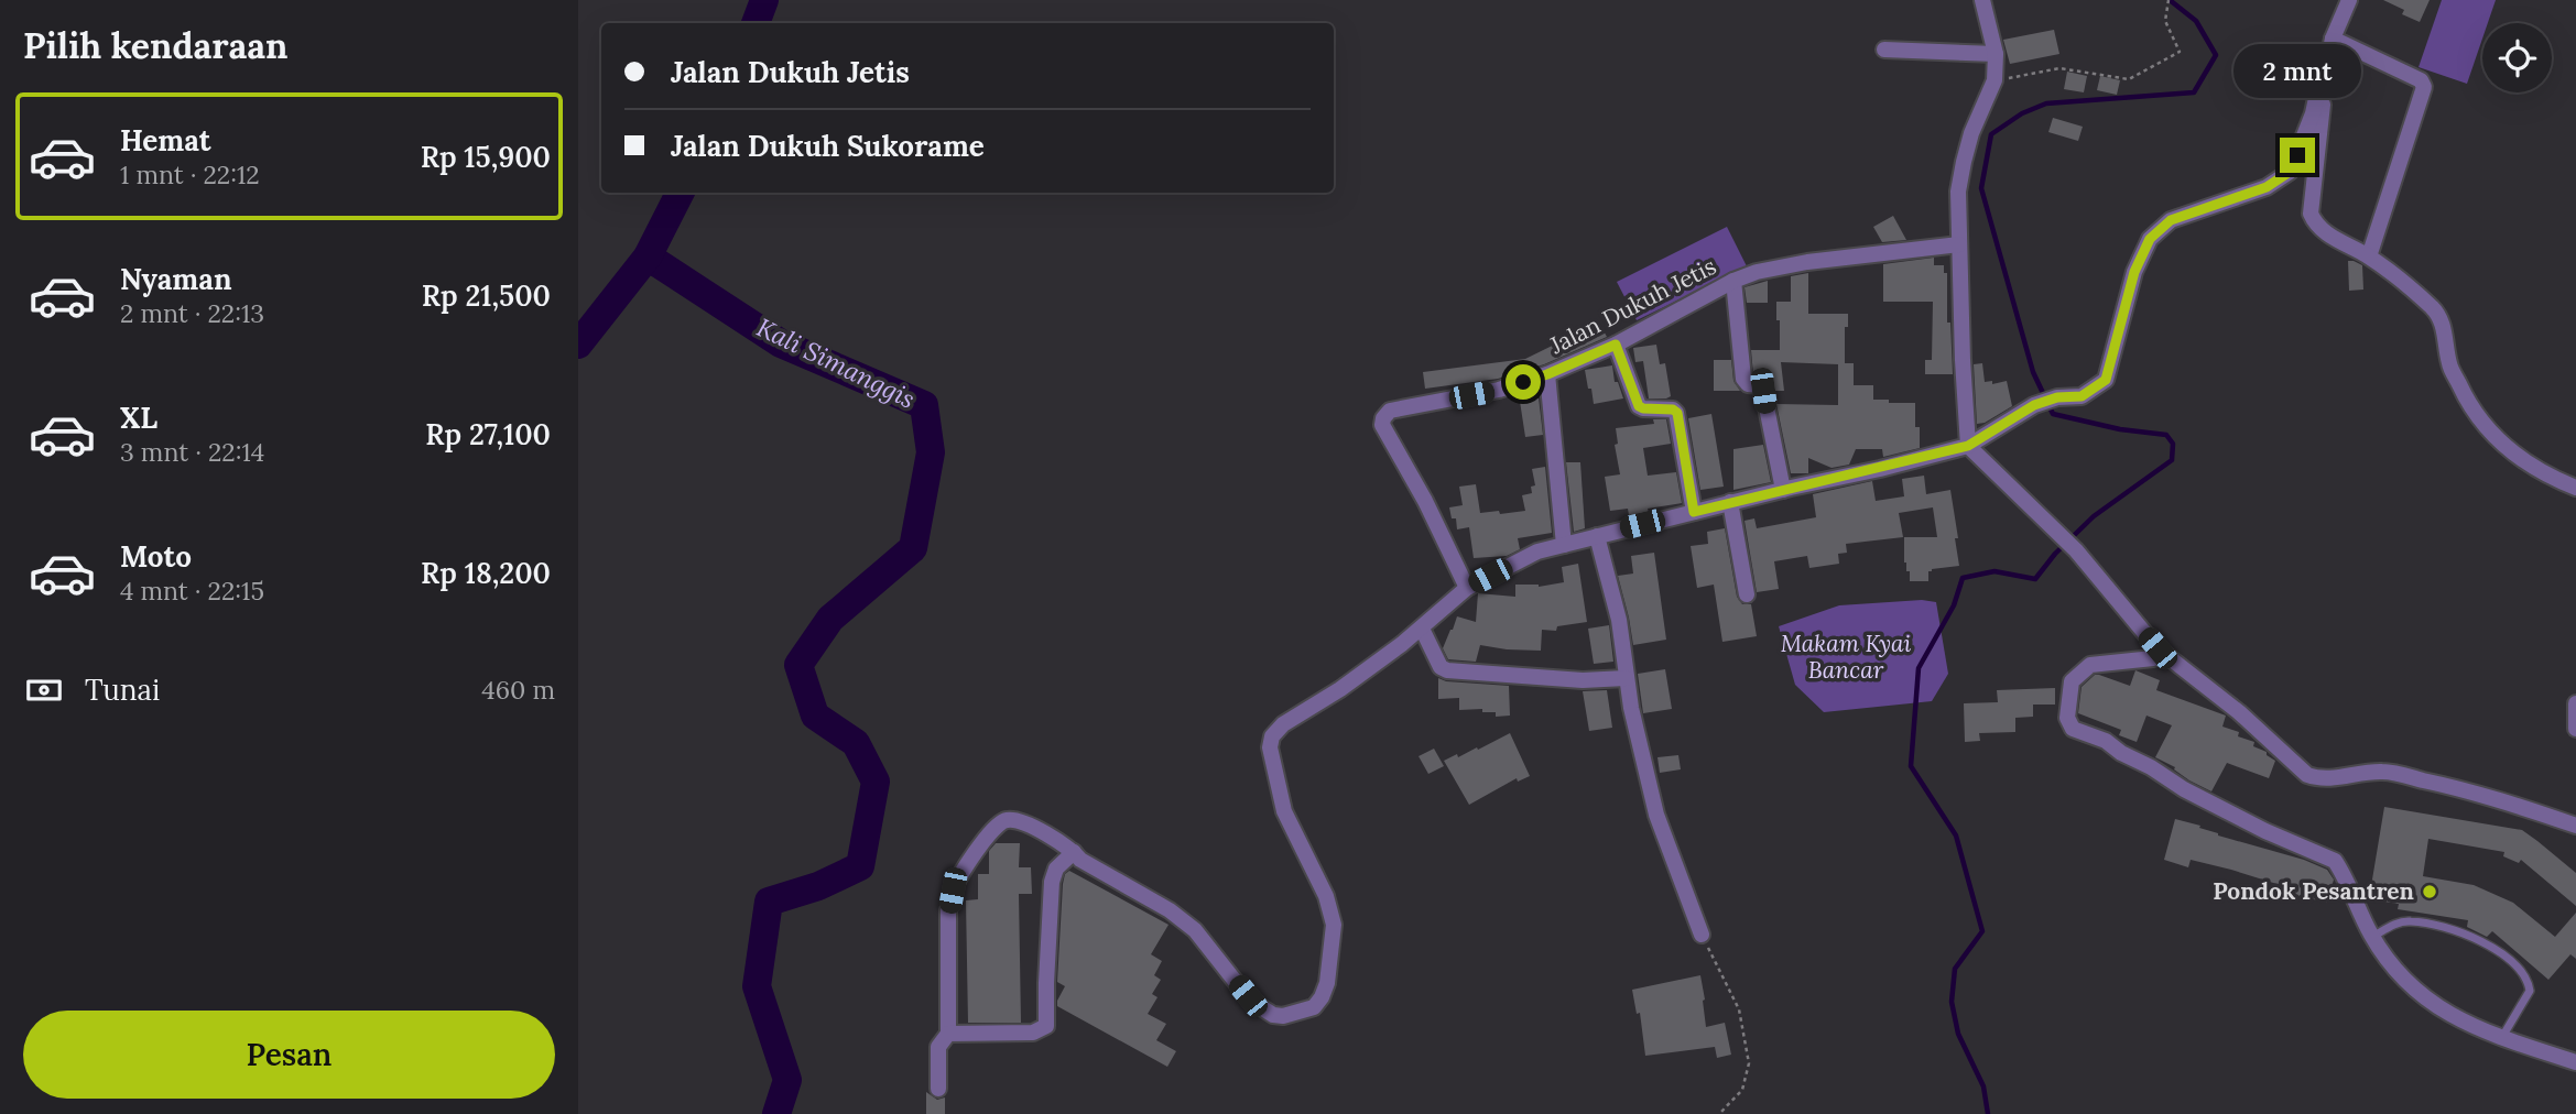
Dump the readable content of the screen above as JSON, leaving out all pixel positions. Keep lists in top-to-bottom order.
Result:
{
  "streets": {
    "street": ["Jalan Dukuh Jetis"]
  },
  "water": ["Kali Simanggis"],
  "parks": ["Makam Kyai Bancar"],
  "places": ["Pondok Pesantren"],
  "page": {
    "heading": "Pilih kendaraan",
    "banner": ["Jalan Dukuh Jetis", "Jalan Dukuh Sukorame"],
    "bubble": "2 mnt",
    "list": [
      {
        "name": "Hemat",
        "note": "1 mnt · 22:12",
        "value": "Rp 15,900"
      },
      {
        "name": "Nyaman",
        "note": "2 mnt · 22:13",
        "value": "Rp 21,500"
      },
      {
        "name": "XL",
        "note": "3 mnt · 22:14",
        "value": "Rp 27,100"
      },
      {
        "name": "Moto",
        "note": "4 mnt · 22:15",
        "value": "Rp 18,200"
      }
    ],
    "pay": ["Tunai", "460 m"],
    "buttons": "Pesan"
  }
}
